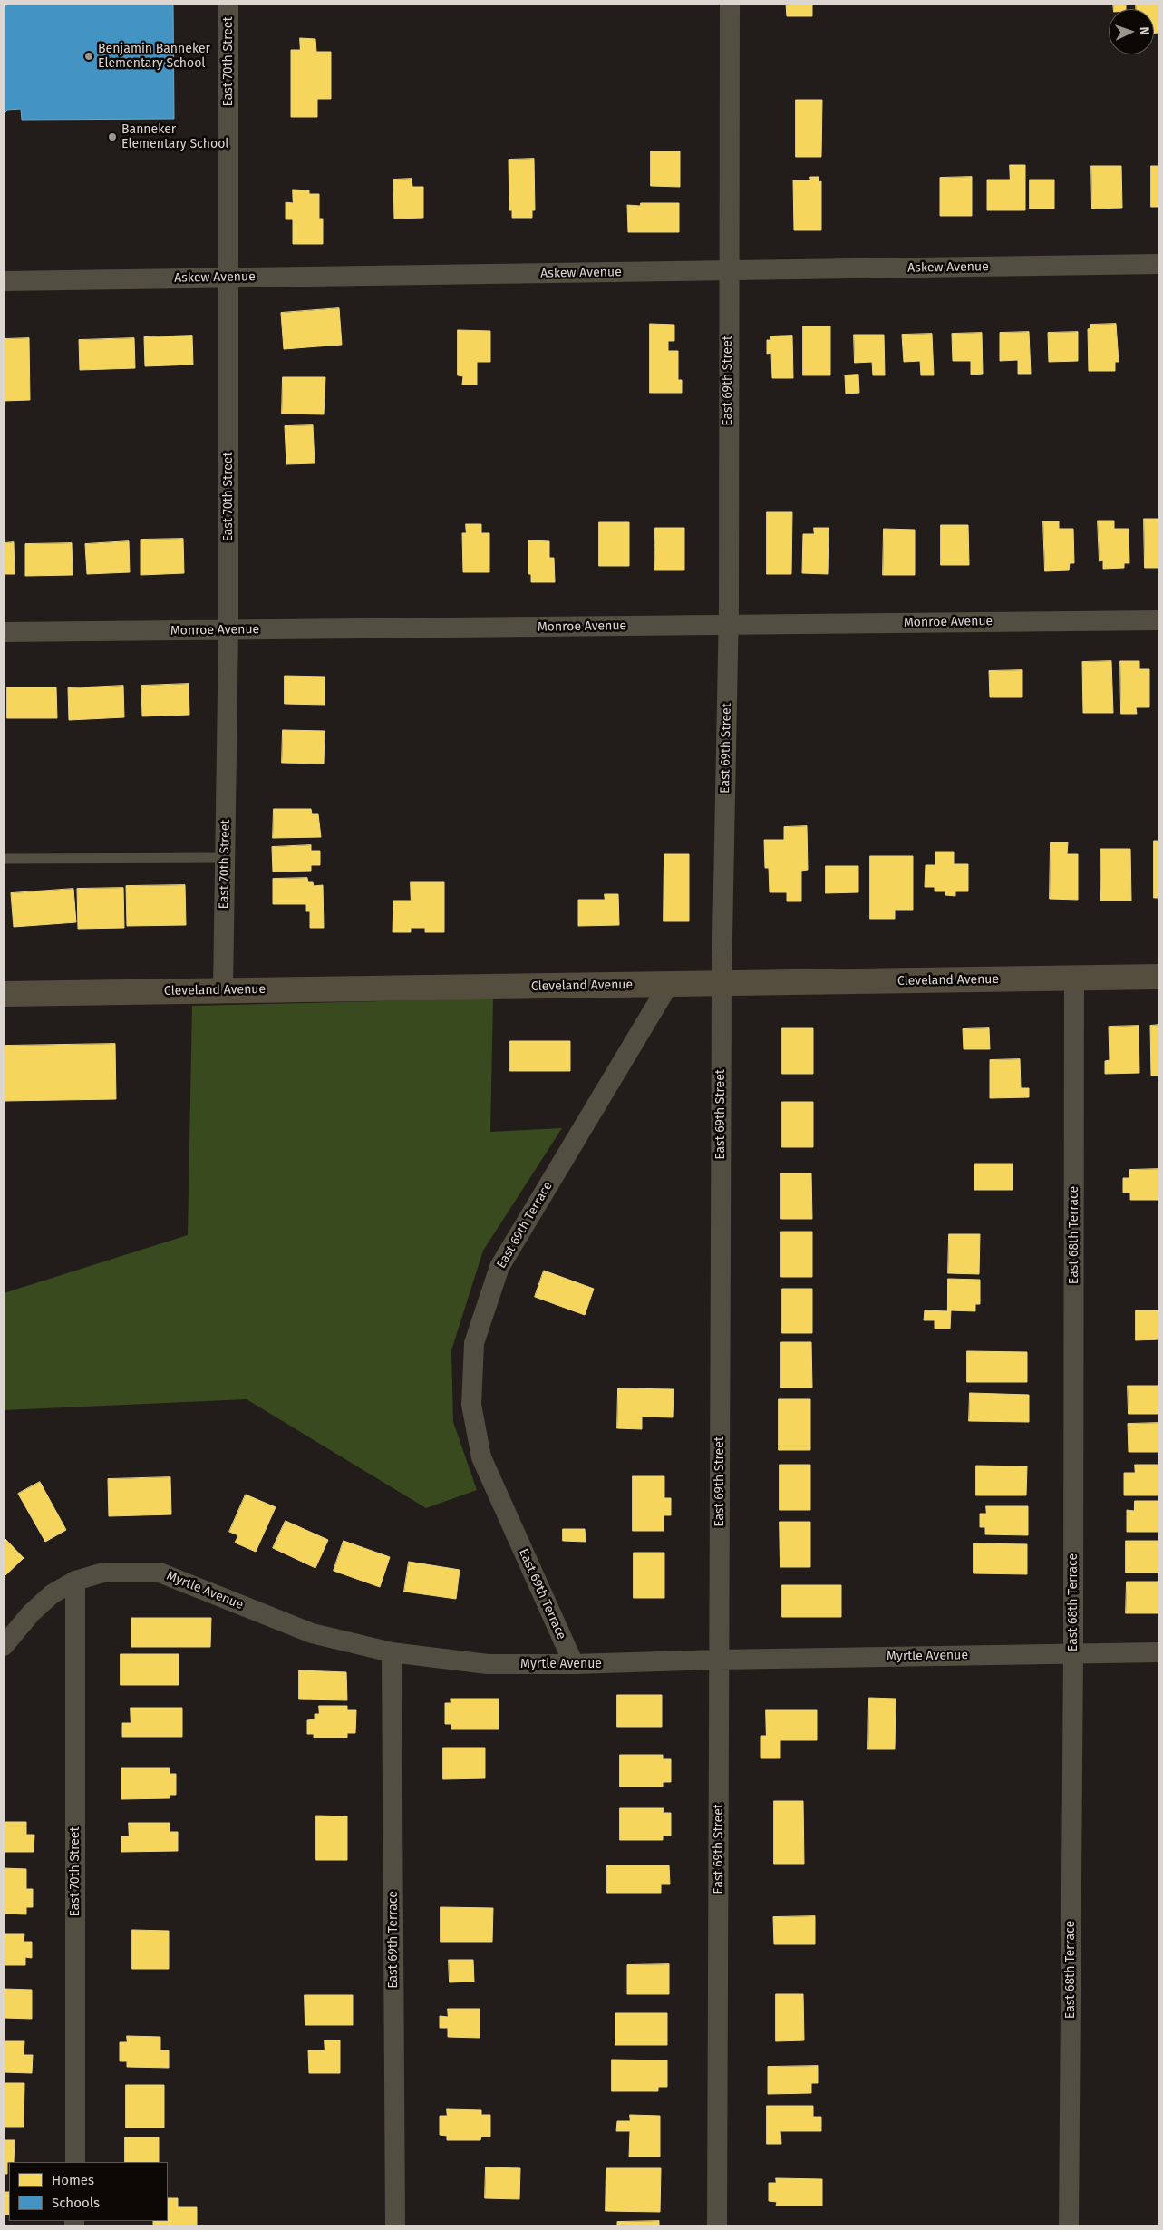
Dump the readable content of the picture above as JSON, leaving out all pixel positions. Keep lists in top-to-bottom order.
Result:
{
  "streets": {
    "main road": ["Cleveland Avenue"],
    "street": [
      "East 70th Street",
      "Askew Avenue",
      "East 69th Street",
      "Monroe Avenue",
      "East 69th Terrace",
      "East 68th Terrace",
      "Myrtle Avenue"
    ]
  },
  "crossings": [
    ["East 70th Street", "Askew Avenue"],
    ["East 70th Street", "Monroe Avenue"],
    ["East 70th Street", "Cleveland Avenue"],
    ["East 70th Street", "Myrtle Avenue"],
    ["Askew Avenue", "East 69th Street"],
    ["East 69th Street", "Monroe Avenue"],
    ["East 69th Street", "Cleveland Avenue"],
    ["East 69th Street", "Myrtle Avenue"],
    ["Cleveland Avenue", "East 69th Terrace"],
    ["Cleveland Avenue", "East 68th Terrace"],
    ["East 69th Terrace", "Myrtle Avenue"],
    ["East 68th Terrace", "Myrtle Avenue"]
  ],
  "places": ["Benjamin Banneker Elementary School", "Banneker Elementary School"],
  "legend": ["Homes", "Schools"],
  "north": "right"
}
